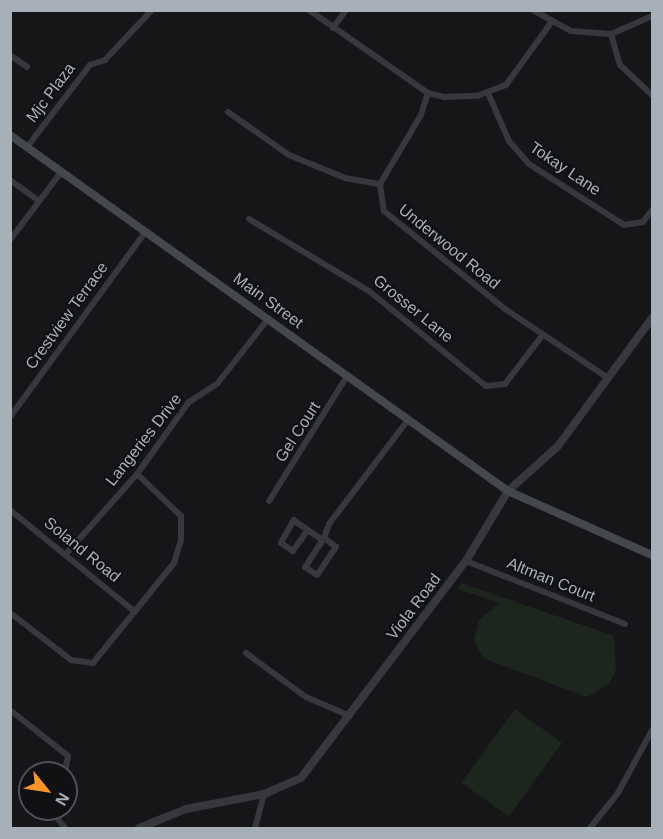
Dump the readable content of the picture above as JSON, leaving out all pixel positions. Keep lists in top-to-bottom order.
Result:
{
  "streets": {
    "main road": ["Main Street"],
    "street": [
      "Mjc Plaza",
      "Tokay Lane",
      "Underwood Road",
      "Grosser Lane",
      "Crestview Terrace",
      "Gel Court",
      "Langeries Drive",
      "Soland Road",
      "Altman Court",
      "Viola Road"
    ]
  },
  "crossings": [
    ["Mjc Plaza", "Main Street"],
    ["Underwood Road", "Grosser Lane"],
    ["Underwood Road", "Viola Road"],
    ["Main Street", "Crestview Terrace"],
    ["Main Street", "Gel Court"],
    ["Main Street", "Langeries Drive"],
    ["Main Street", "Viola Road"],
    ["Langeries Drive", "Soland Road"],
    ["Altman Court", "Viola Road"]
  ],
  "north": "bottom right"
}
